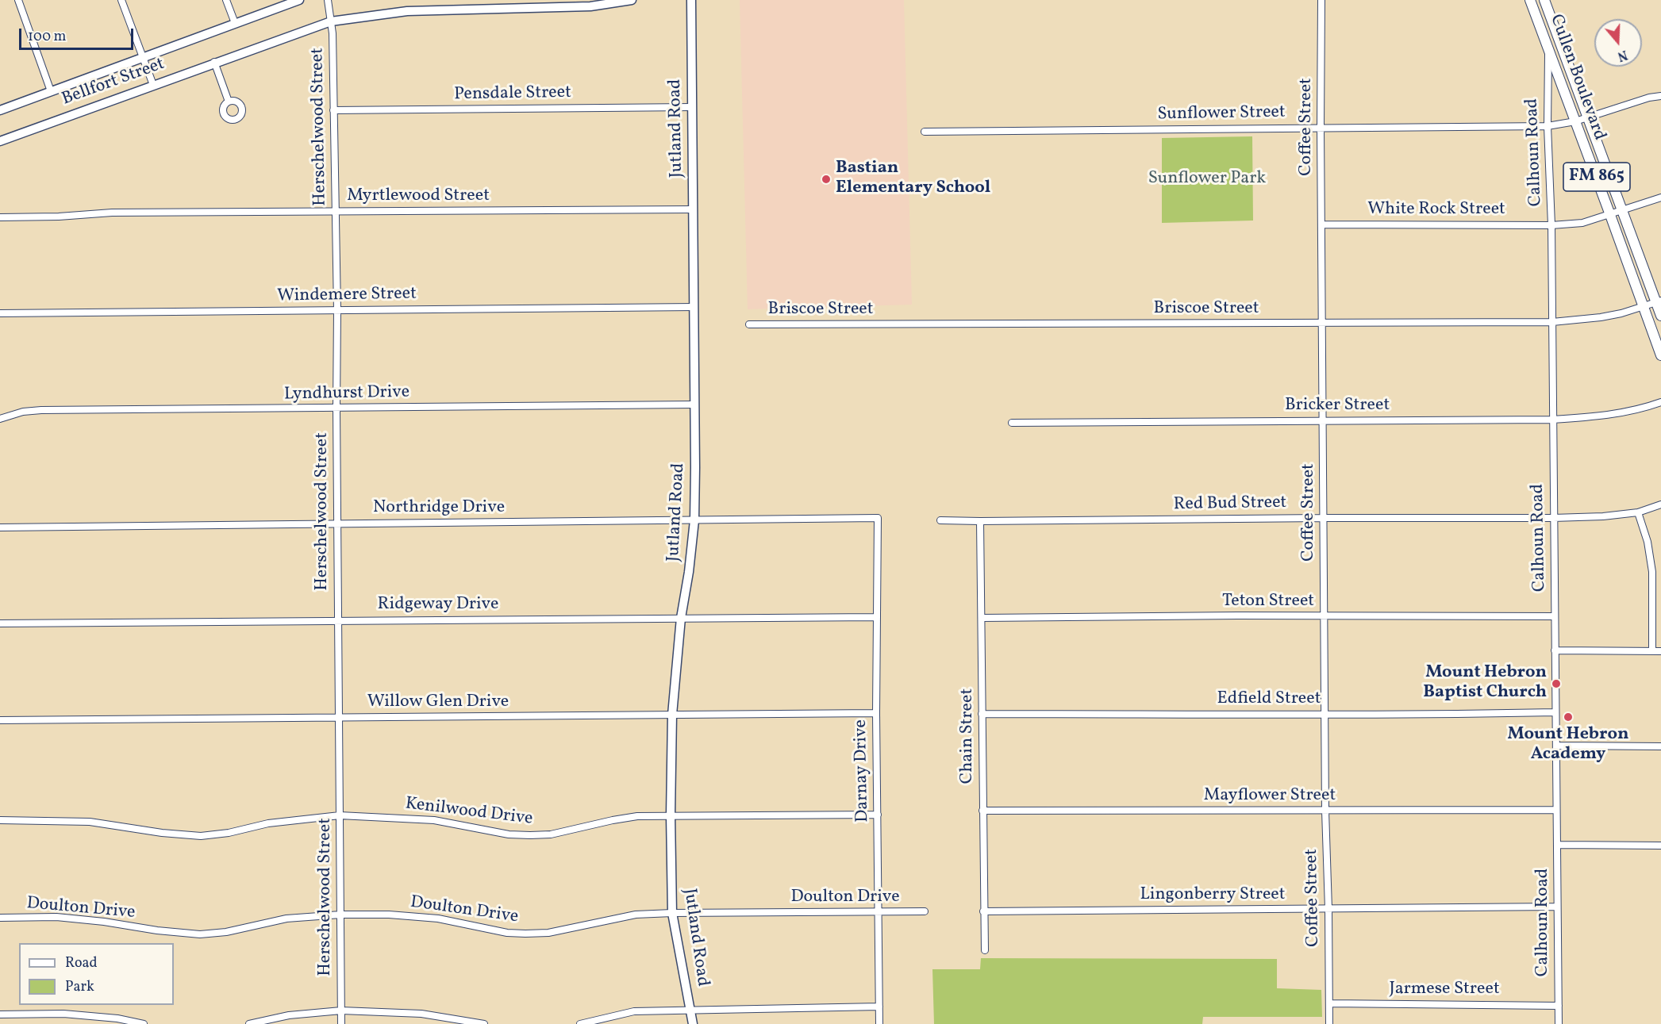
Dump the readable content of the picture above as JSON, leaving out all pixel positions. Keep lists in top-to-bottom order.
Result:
{
  "streets": {
    "main road": ["Cullen Boulevard", "FM 865"],
    "street": [
      "Bellfort Street",
      "Pensdale Street",
      "Sunflower Street",
      "Herschelwood Street",
      "Coffee Street",
      "Jutland Road",
      "Calhoun Road",
      "Myrtlewood Street",
      "White Rock Street",
      "Windemere Street",
      "Briscoe Street",
      "Lyndhurst Drive",
      "Bricker Street",
      "Red Bud Street",
      "Northridge Drive",
      "Teton Street",
      "Ridgeway Drive",
      "Edfield Street",
      "Willow Glen Drive",
      "Chain Street",
      "Darnay Drive",
      "Mayflower Street",
      "Kenilwood Drive",
      "Lingonberry Street",
      "Doulton Drive",
      "Jarmese Street"
    ]
  },
  "crossings": [
    ["Cullen Boulevard", "Sunflower Street"],
    ["Cullen Boulevard", "Calhoun Road"],
    ["Cullen Boulevard", "White Rock Street"],
    ["Cullen Boulevard", "Briscoe Street"],
    ["Bellfort Street", "Herschelwood Street"],
    ["Pensdale Street", "Herschelwood Street"],
    ["Pensdale Street", "Jutland Road"],
    ["Sunflower Street", "Coffee Street"],
    ["Sunflower Street", "Calhoun Road"],
    ["Herschelwood Street", "Myrtlewood Street"],
    ["Herschelwood Street", "Windemere Street"],
    ["Herschelwood Street", "Lyndhurst Drive"],
    ["Herschelwood Street", "Northridge Drive"],
    ["Herschelwood Street", "Ridgeway Drive"],
    ["Herschelwood Street", "Willow Glen Drive"],
    ["Herschelwood Street", "Kenilwood Drive"],
    ["Herschelwood Street", "Doulton Drive"],
    ["Coffee Street", "White Rock Street"],
    ["Coffee Street", "Briscoe Street"],
    ["Coffee Street", "Bricker Street"],
    ["Coffee Street", "Red Bud Street"],
    ["Coffee Street", "Teton Street"],
    ["Coffee Street", "Edfield Street"],
    ["Coffee Street", "Mayflower Street"],
    ["Coffee Street", "Lingonberry Street"],
    ["Coffee Street", "Jarmese Street"],
    ["Jutland Road", "Myrtlewood Street"],
    ["Jutland Road", "Windemere Street"],
    ["Jutland Road", "Lyndhurst Drive"],
    ["Jutland Road", "Northridge Drive"],
    ["Jutland Road", "Ridgeway Drive"],
    ["Jutland Road", "Willow Glen Drive"],
    ["Jutland Road", "Kenilwood Drive"],
    ["Jutland Road", "Doulton Drive"],
    ["Calhoun Road", "White Rock Street"],
    ["Calhoun Road", "Briscoe Street"],
    ["Calhoun Road", "Bricker Street"],
    ["Calhoun Road", "Red Bud Street"],
    ["Calhoun Road", "Teton Street"],
    ["Calhoun Road", "Edfield Street"],
    ["Calhoun Road", "Mayflower Street"],
    ["Calhoun Road", "Lingonberry Street"],
    ["Calhoun Road", "Jarmese Street"],
    ["Red Bud Street", "Chain Street"],
    ["Northridge Drive", "Darnay Drive"],
    ["Teton Street", "Chain Street"],
    ["Ridgeway Drive", "Darnay Drive"],
    ["Edfield Street", "Chain Street"],
    ["Willow Glen Drive", "Darnay Drive"],
    ["Chain Street", "Mayflower Street"],
    ["Chain Street", "Lingonberry Street"],
    ["Darnay Drive", "Kenilwood Drive"],
    ["Darnay Drive", "Doulton Drive"]
  ],
  "parks": ["Sunflower Park"],
  "places": ["Bastian Elementary School", "Mount Hebron Baptist Church", "Mount Hebron Academy"],
  "legend": ["Road", "Park"],
  "scale_bar": "100 m",
  "north": "bottom"
}
